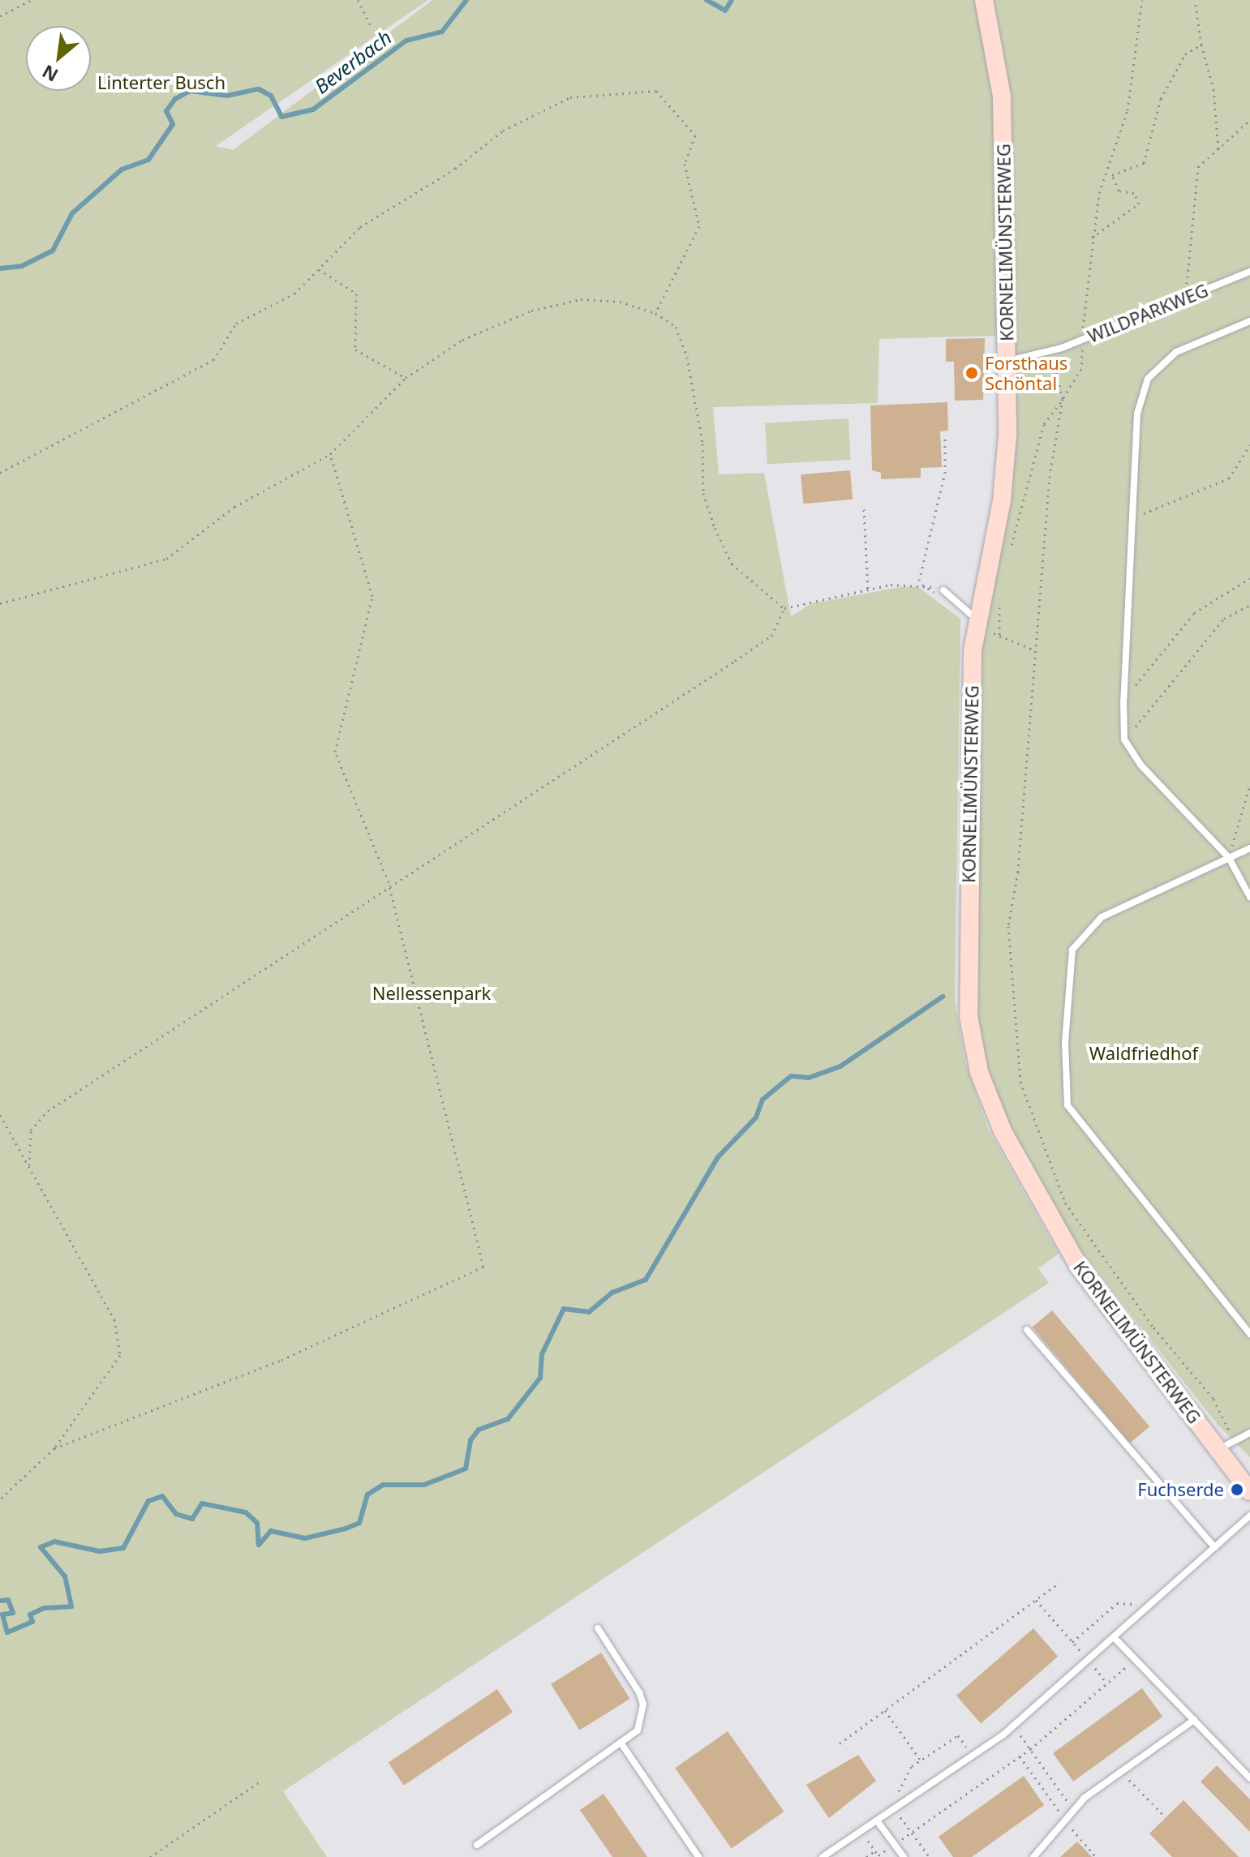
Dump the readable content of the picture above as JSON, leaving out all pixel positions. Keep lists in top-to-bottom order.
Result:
{
  "streets": {
    "street": ["KORNELIMÜNSTERWEG"],
    "lane": ["WILDPARKWEG"]
  },
  "crossings": [
    ["KORNELIMÜNSTERWEG", "WILDPARKWEG"]
  ],
  "water": ["Beverbach"],
  "parks": ["Linterter Busch", "Nellessenpark", "Waldfriedhof"],
  "places": ["Forsthaus Schöntal", "Fuchserde"],
  "north": "bottom left"
}
